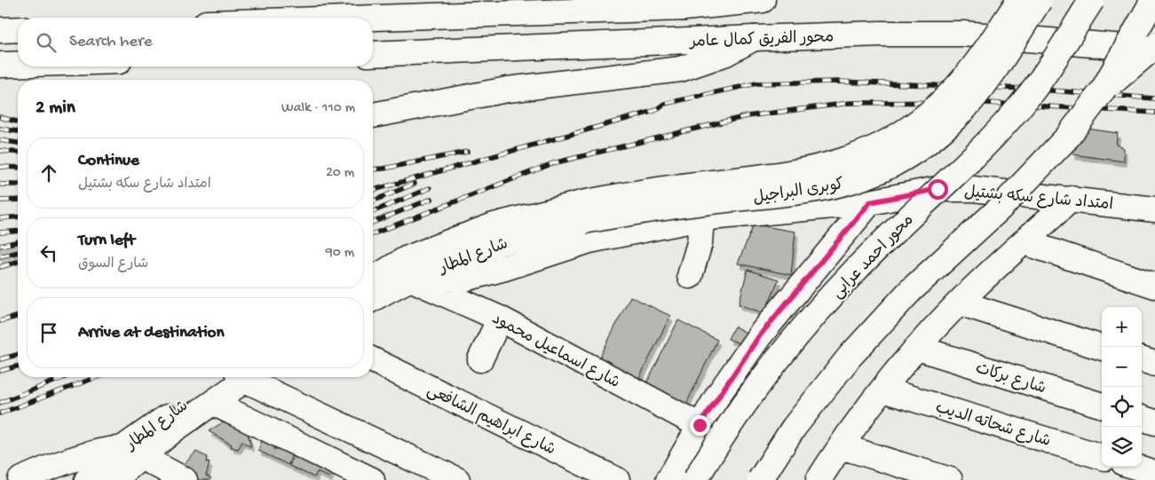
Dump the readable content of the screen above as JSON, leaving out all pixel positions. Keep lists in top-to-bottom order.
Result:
{
  "streets": {
    "main road": [
      "محور الفريق كمال عامر",
      "كوبرى البراجيل",
      "امتداد شارع سكه بشتيل",
      "شارع المطار",
      "محور احمد عرابى",
      "شارع اسماعيل محمود",
      "شارع بركات",
      "شارع ابراهيم الشافعى",
      "شارع شحاته الديب"
    ]
  },
  "crossings": [
    ["كوبرى البراجيل", "شارع المطار"],
    ["امتداد شارع سكه بشتيل", "شارع المطار"],
    ["امتداد شارع سكه بشتيل", "شارع اسماعيل محمود"],
    ["شارع المطار", "شارع اسماعيل محمود"]
  ],
  "page": {
    "search": "Search here",
    "heading": ["2 min", "Walk · 110 m"],
    "list": [
      ["Continue", "امتداد شارع سكه بشتيل", "20 m"],
      ["Turn left", "شارع السوق", "90 m"],
      "Arrive at destination"
    ],
    "map_buttons": ["+", "−"]
  }
}
